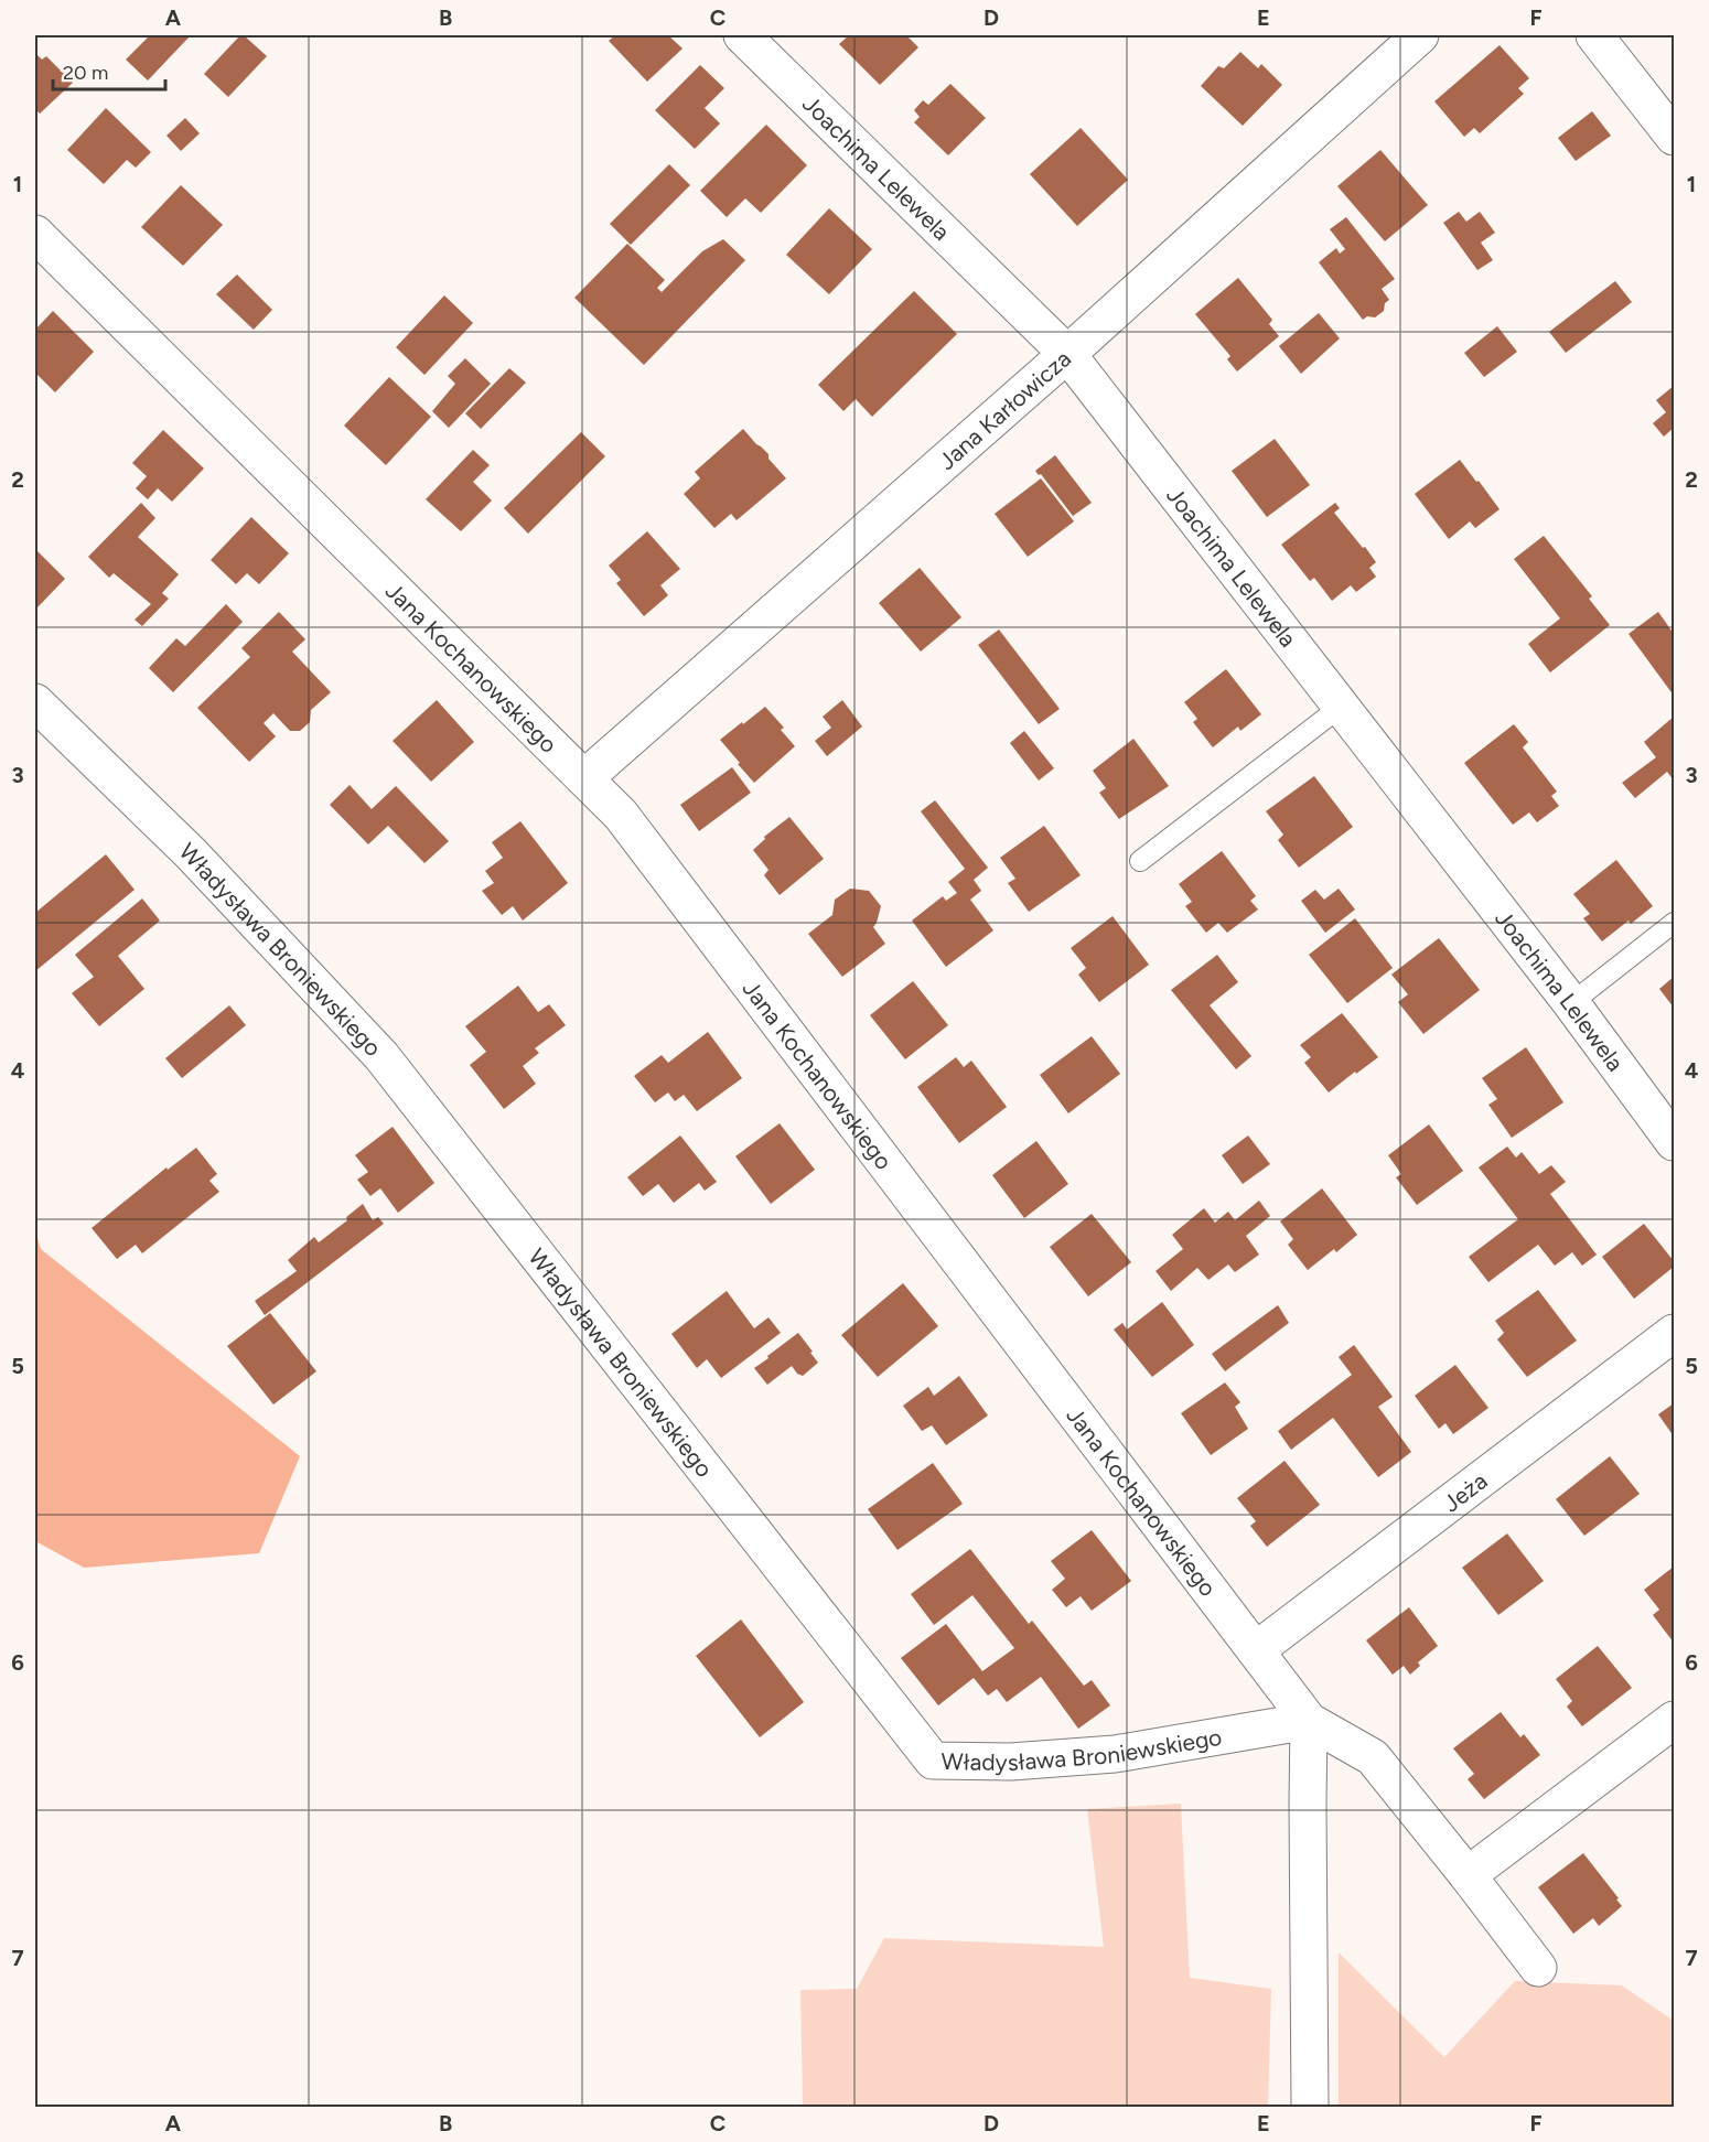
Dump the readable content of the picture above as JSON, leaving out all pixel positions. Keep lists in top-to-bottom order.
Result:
{
  "streets": {
    "street": [
      "Joachima Lelewela",
      "Jana Karłowicza",
      "Jana Kochanowskiego",
      "Władysława Broniewskiego",
      "Jeża"
    ]
  },
  "crossings": [
    ["Joachima Lelewela", "Jana Karłowicza"],
    ["Jana Karłowicza", "Jana Kochanowskiego"],
    ["Jana Kochanowskiego", "Władysława Broniewskiego"],
    ["Jana Kochanowskiego", "Jeża"]
  ],
  "scale_bar": "20 m",
  "grid": {
    "columns": [
      "A",
      "B",
      "C",
      "D",
      "E",
      "F"
    ],
    "rows": [
      "1",
      "2",
      "3",
      "4",
      "5",
      "6",
      "7"
    ]
  }
}
